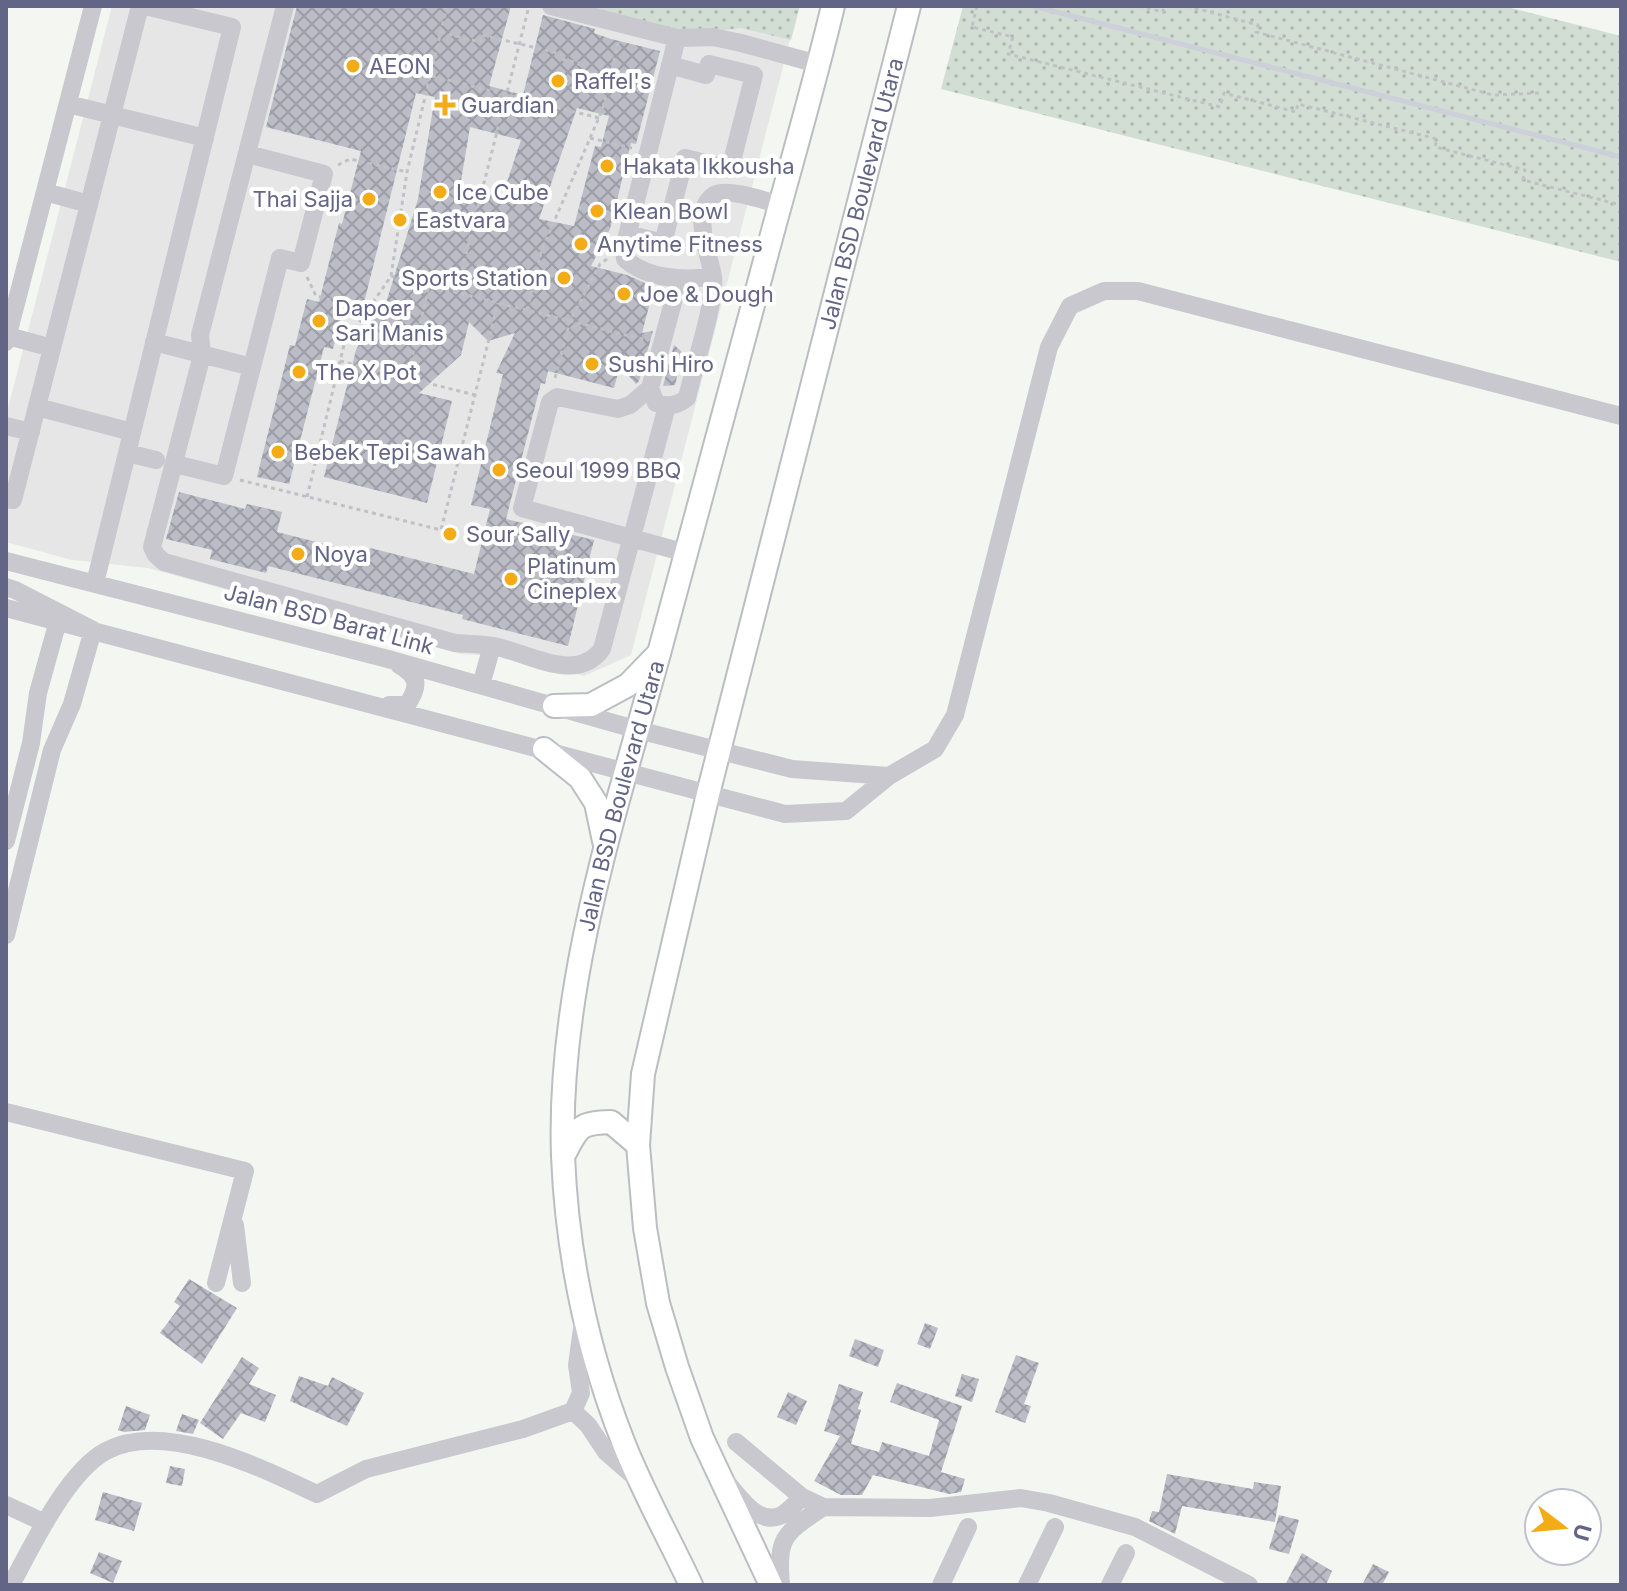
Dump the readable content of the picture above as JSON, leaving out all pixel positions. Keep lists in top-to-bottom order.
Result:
{
  "streets": {
    "main road": ["Jalan BSD Boulevard Utara"],
    "street": ["Jalan BSD Barat Link"]
  },
  "crossings": [
    ["Jalan BSD Boulevard Utara", "Jalan BSD Barat Link"]
  ],
  "places": {
    "other": [
      "AEON",
      "Raffel's",
      "Hakata Ikkousha",
      "Ice Cube",
      "Thai Sajja",
      "Klean Bowl",
      "Eastvara",
      "Anytime Fitness",
      "Sports Station",
      "Joe & Dough",
      "Dapoer Sari Manis",
      "Sushi Hiro",
      "The X Pot",
      "Bebek Tepi Sawah",
      "Seoul 1999 BBQ",
      "Sour Sally",
      "Noya",
      "Platinum Cineplex"
    ],
    "health": ["Guardian"]
  },
  "north": "right"
}
